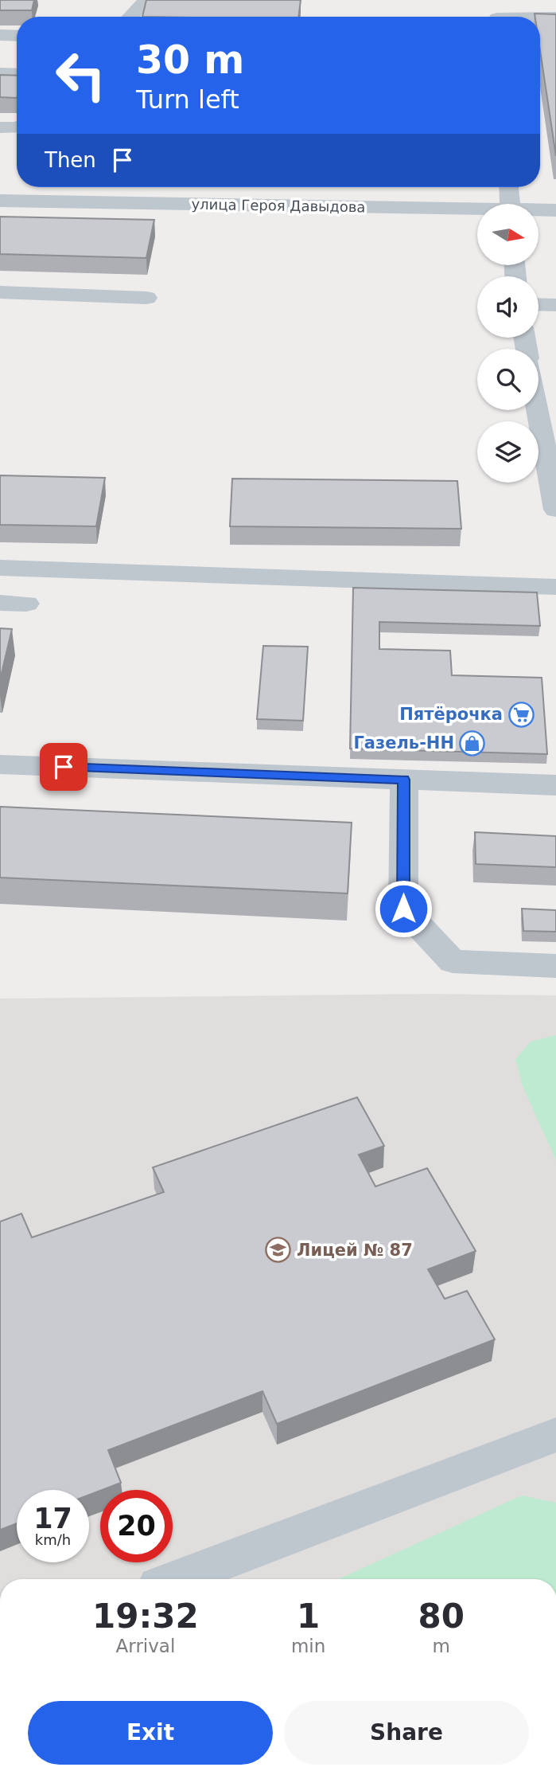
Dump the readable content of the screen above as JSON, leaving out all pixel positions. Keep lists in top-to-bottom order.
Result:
{
  "streets": {
    "street": ["улица Героя Давыдова"]
  },
  "places": {
    "supermarket": ["Пятёрочка"],
    "shop": ["Газель-НН"],
    "school or university": ["Лицей № 87"]
  },
  "north": "right",
  "page": {
    "turn": ["30 m", "Turn left"],
    "then": "Then",
    "speed": "17 km/h",
    "limit": "20",
    "eta": [
      "19:32",
      "Arrival",
      "1",
      "min",
      "80",
      "m"
    ],
    "buttons": ["Exit", "Share"]
  }
}
